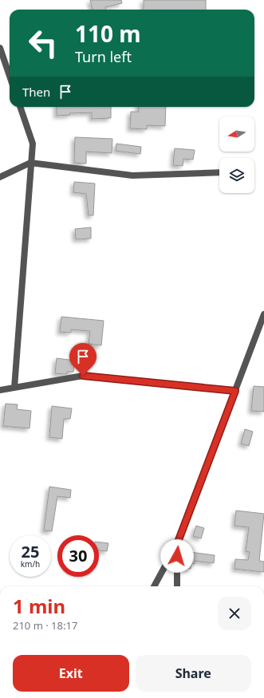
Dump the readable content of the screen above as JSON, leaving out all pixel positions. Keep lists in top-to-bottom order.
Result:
{
  "north": "left",
  "page": {
    "turn": ["110 m", "Turn left"],
    "then": "Then",
    "speed": "25 km/h",
    "limit": "30",
    "heading": ["1 min", "210 m · 18:17"],
    "buttons": ["Exit", "Share"]
  }
}
